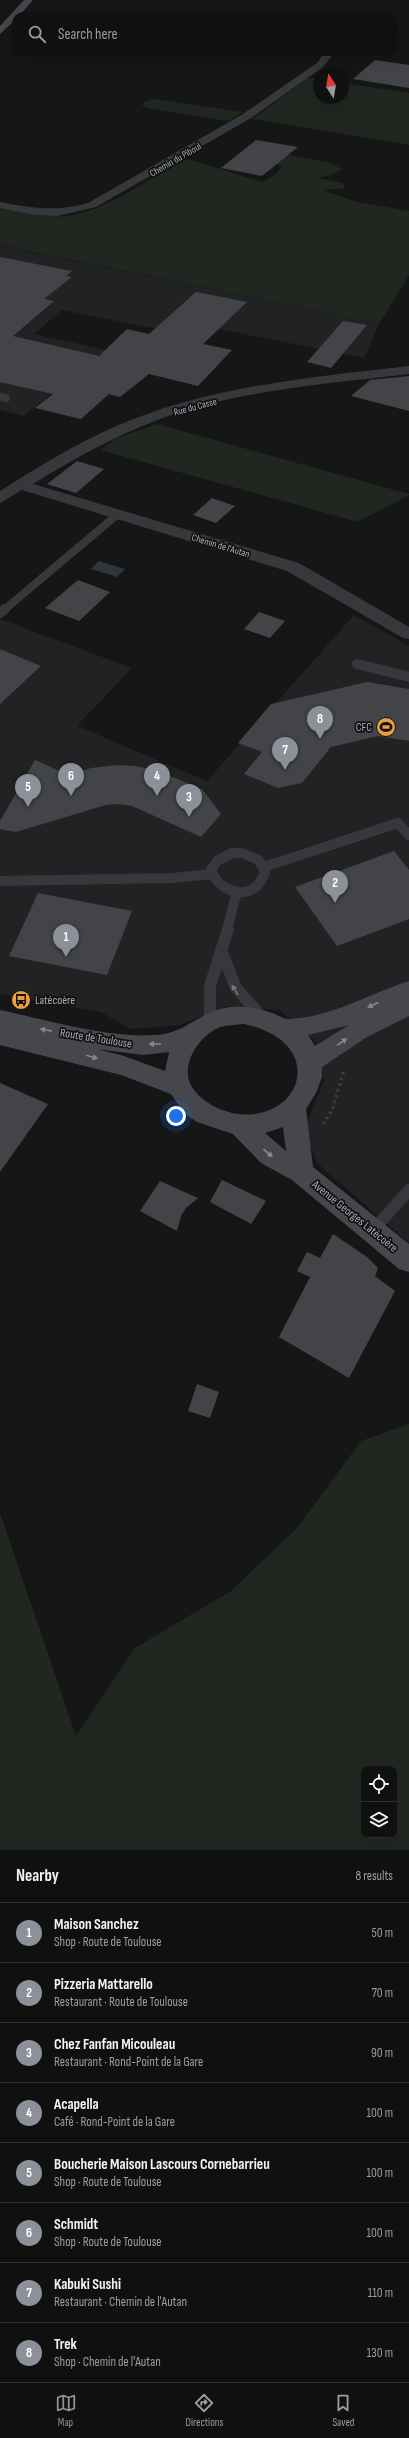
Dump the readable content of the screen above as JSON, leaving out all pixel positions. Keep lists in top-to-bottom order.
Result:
{
  "streets": {
    "main road": ["Route de Toulouse", "Avenue Georges Latécoère"],
    "street": ["Chemin du Piboul", "Rue du Casse", "Chemin de l'Autan"]
  },
  "crossings": [
    ["Rue du Casse", "Chemin de l'Autan"],
    ["Route de Toulouse", "Avenue Georges Latécoère"]
  ],
  "places": {
    "sports": ["CFC"],
    "bus stop": ["Latécoère"]
  },
  "north": "top",
  "page": {
    "search": "Search here",
    "pins": [
      "8",
      "7",
      "4",
      "6",
      "5",
      "3",
      "2",
      "1"
    ],
    "heading": ["Nearby", "8 results"],
    "list": [
      {
        "mark": "1",
        "name": "Maison Sanchez",
        "note": "Shop · Route de Toulouse",
        "value": "50 m"
      },
      {
        "mark": "2",
        "name": "Pizzeria Mattarello",
        "note": "Restaurant · Route de Toulouse",
        "value": "70 m"
      },
      {
        "mark": "3",
        "name": "Chez Fanfan Micouleau",
        "note": "Restaurant · Rond-Point de la Gare",
        "value": "90 m"
      },
      {
        "mark": "4",
        "name": "Acapella",
        "note": "Café · Rond-Point de la Gare",
        "value": "100 m"
      },
      {
        "mark": "5",
        "name": "Boucherie Maison Lascours Cornebarrieu",
        "note": "Shop · Route de Toulouse",
        "value": "100 m"
      },
      {
        "mark": "6",
        "name": "Schmidt",
        "note": "Shop · Route de Toulouse",
        "value": "100 m"
      },
      {
        "mark": "7",
        "name": "Kabuki Sushi",
        "note": "Restaurant · Chemin de l'Autan",
        "value": "110 m"
      },
      {
        "mark": "8",
        "name": "Trek",
        "note": "Shop · Chemin de l'Autan",
        "value": "130 m"
      }
    ],
    "nav": ["Map", "Directions", "Saved"]
  }
}
